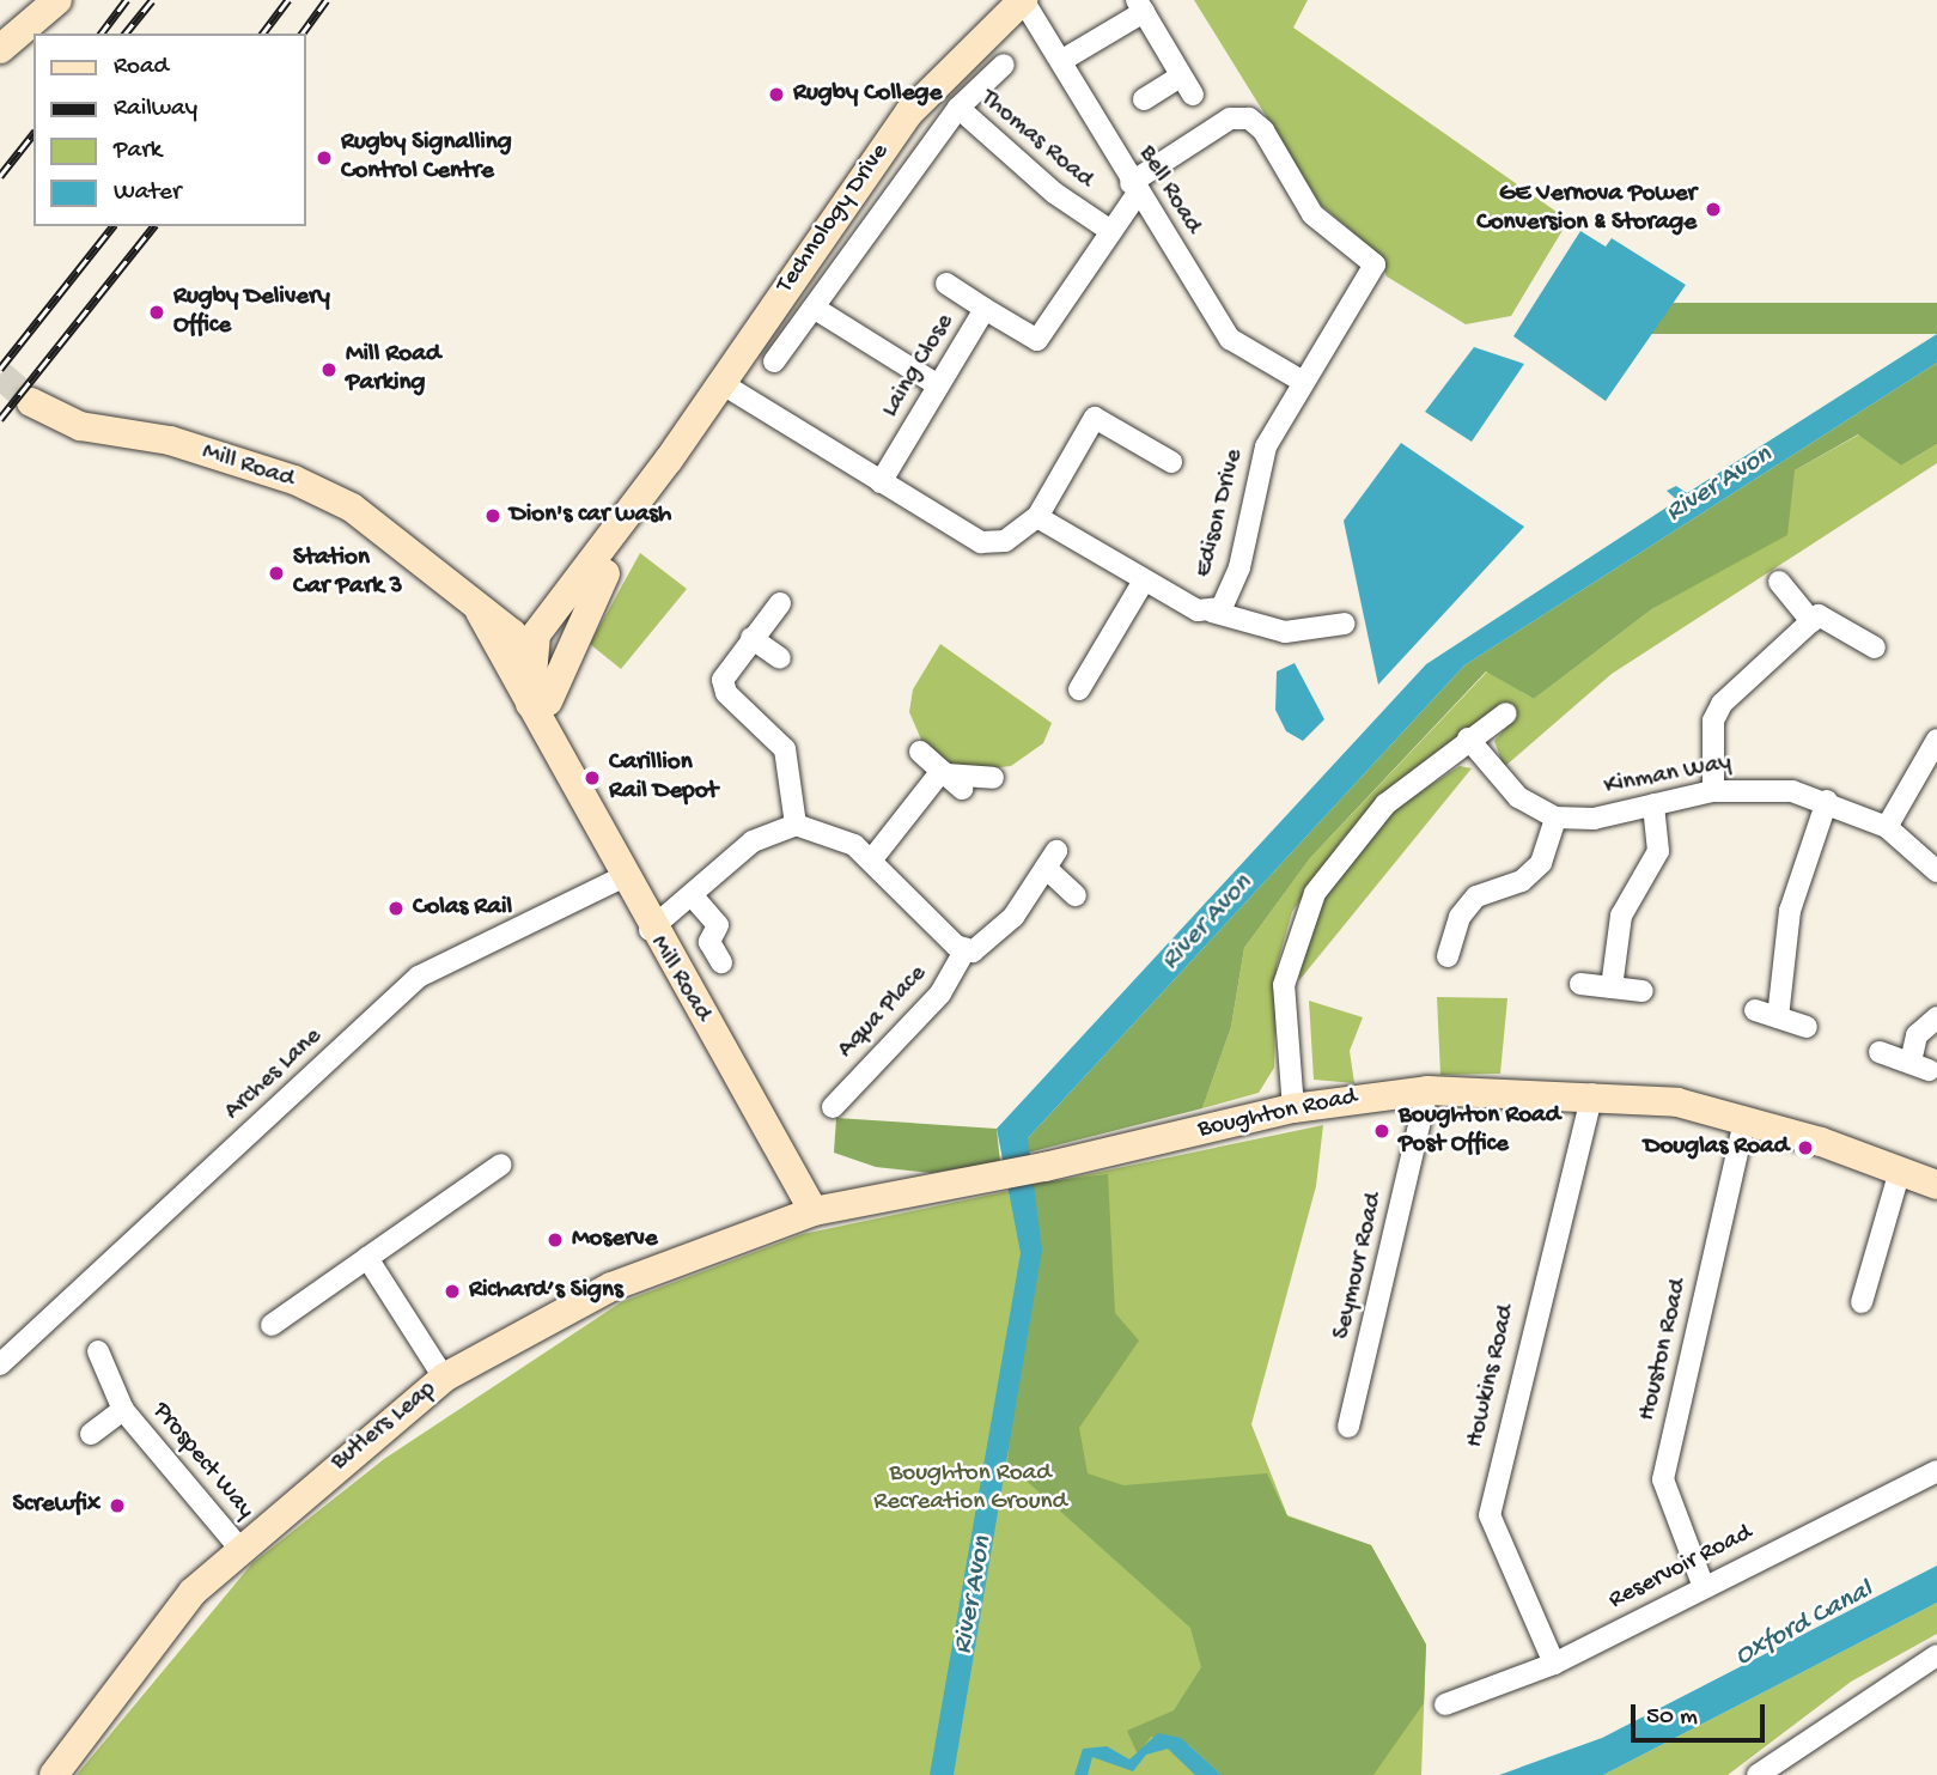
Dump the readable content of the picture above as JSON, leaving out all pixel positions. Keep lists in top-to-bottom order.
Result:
{
  "streets": {
    "street": [
      "Thomas Road",
      "Bell Road",
      "Technology Drive",
      "Laing Close",
      "Mill Road",
      "Edison Drive",
      "Kinman Way",
      "Aqua Place",
      "Arches Lane",
      "Boughton Road",
      "Seymour Road",
      "Houston Road",
      "Howkins Road",
      "Butlers Leap",
      "Prospect Way",
      "Reservoir Road"
    ]
  },
  "crossings": [
    ["Thomas Road", "Laing Close"],
    ["Bell Road", "Technology Drive"],
    ["Bell Road", "Laing Close"],
    ["Bell Road", "Edison Drive"],
    ["Technology Drive", "Mill Road"],
    ["Laing Close", "Edison Drive"],
    ["Mill Road", "Arches Lane"],
    ["Mill Road", "Boughton Road"],
    ["Mill Road", "Butlers Leap"],
    ["Boughton Road", "Seymour Road"],
    ["Boughton Road", "Houston Road"],
    ["Boughton Road", "Howkins Road"],
    ["Boughton Road", "Butlers Leap"],
    ["Houston Road", "Reservoir Road"],
    ["Howkins Road", "Reservoir Road"],
    ["Butlers Leap", "Prospect Way"]
  ],
  "water": ["River Avon", "Oxford Canal"],
  "parks": ["Boughton Road Recreation Ground"],
  "places": [
    "Rugby College",
    "Rugby Signalling Control Centre",
    "GE Vernova Power Conversion & Storage",
    "Rugby Delivery Office",
    "Mill Road Parking",
    "Dion's car wash",
    "Station Car Park 3",
    "Carillion Rail Depot",
    "Colas Rail",
    "Boughton Road Post Office",
    "Douglas Road",
    "Moserve",
    "Richard’s Signs",
    "Screwfix"
  ],
  "legend": [
    "Road",
    "Railway",
    "Park",
    "Water"
  ],
  "scale_bar": "50 m"
}
